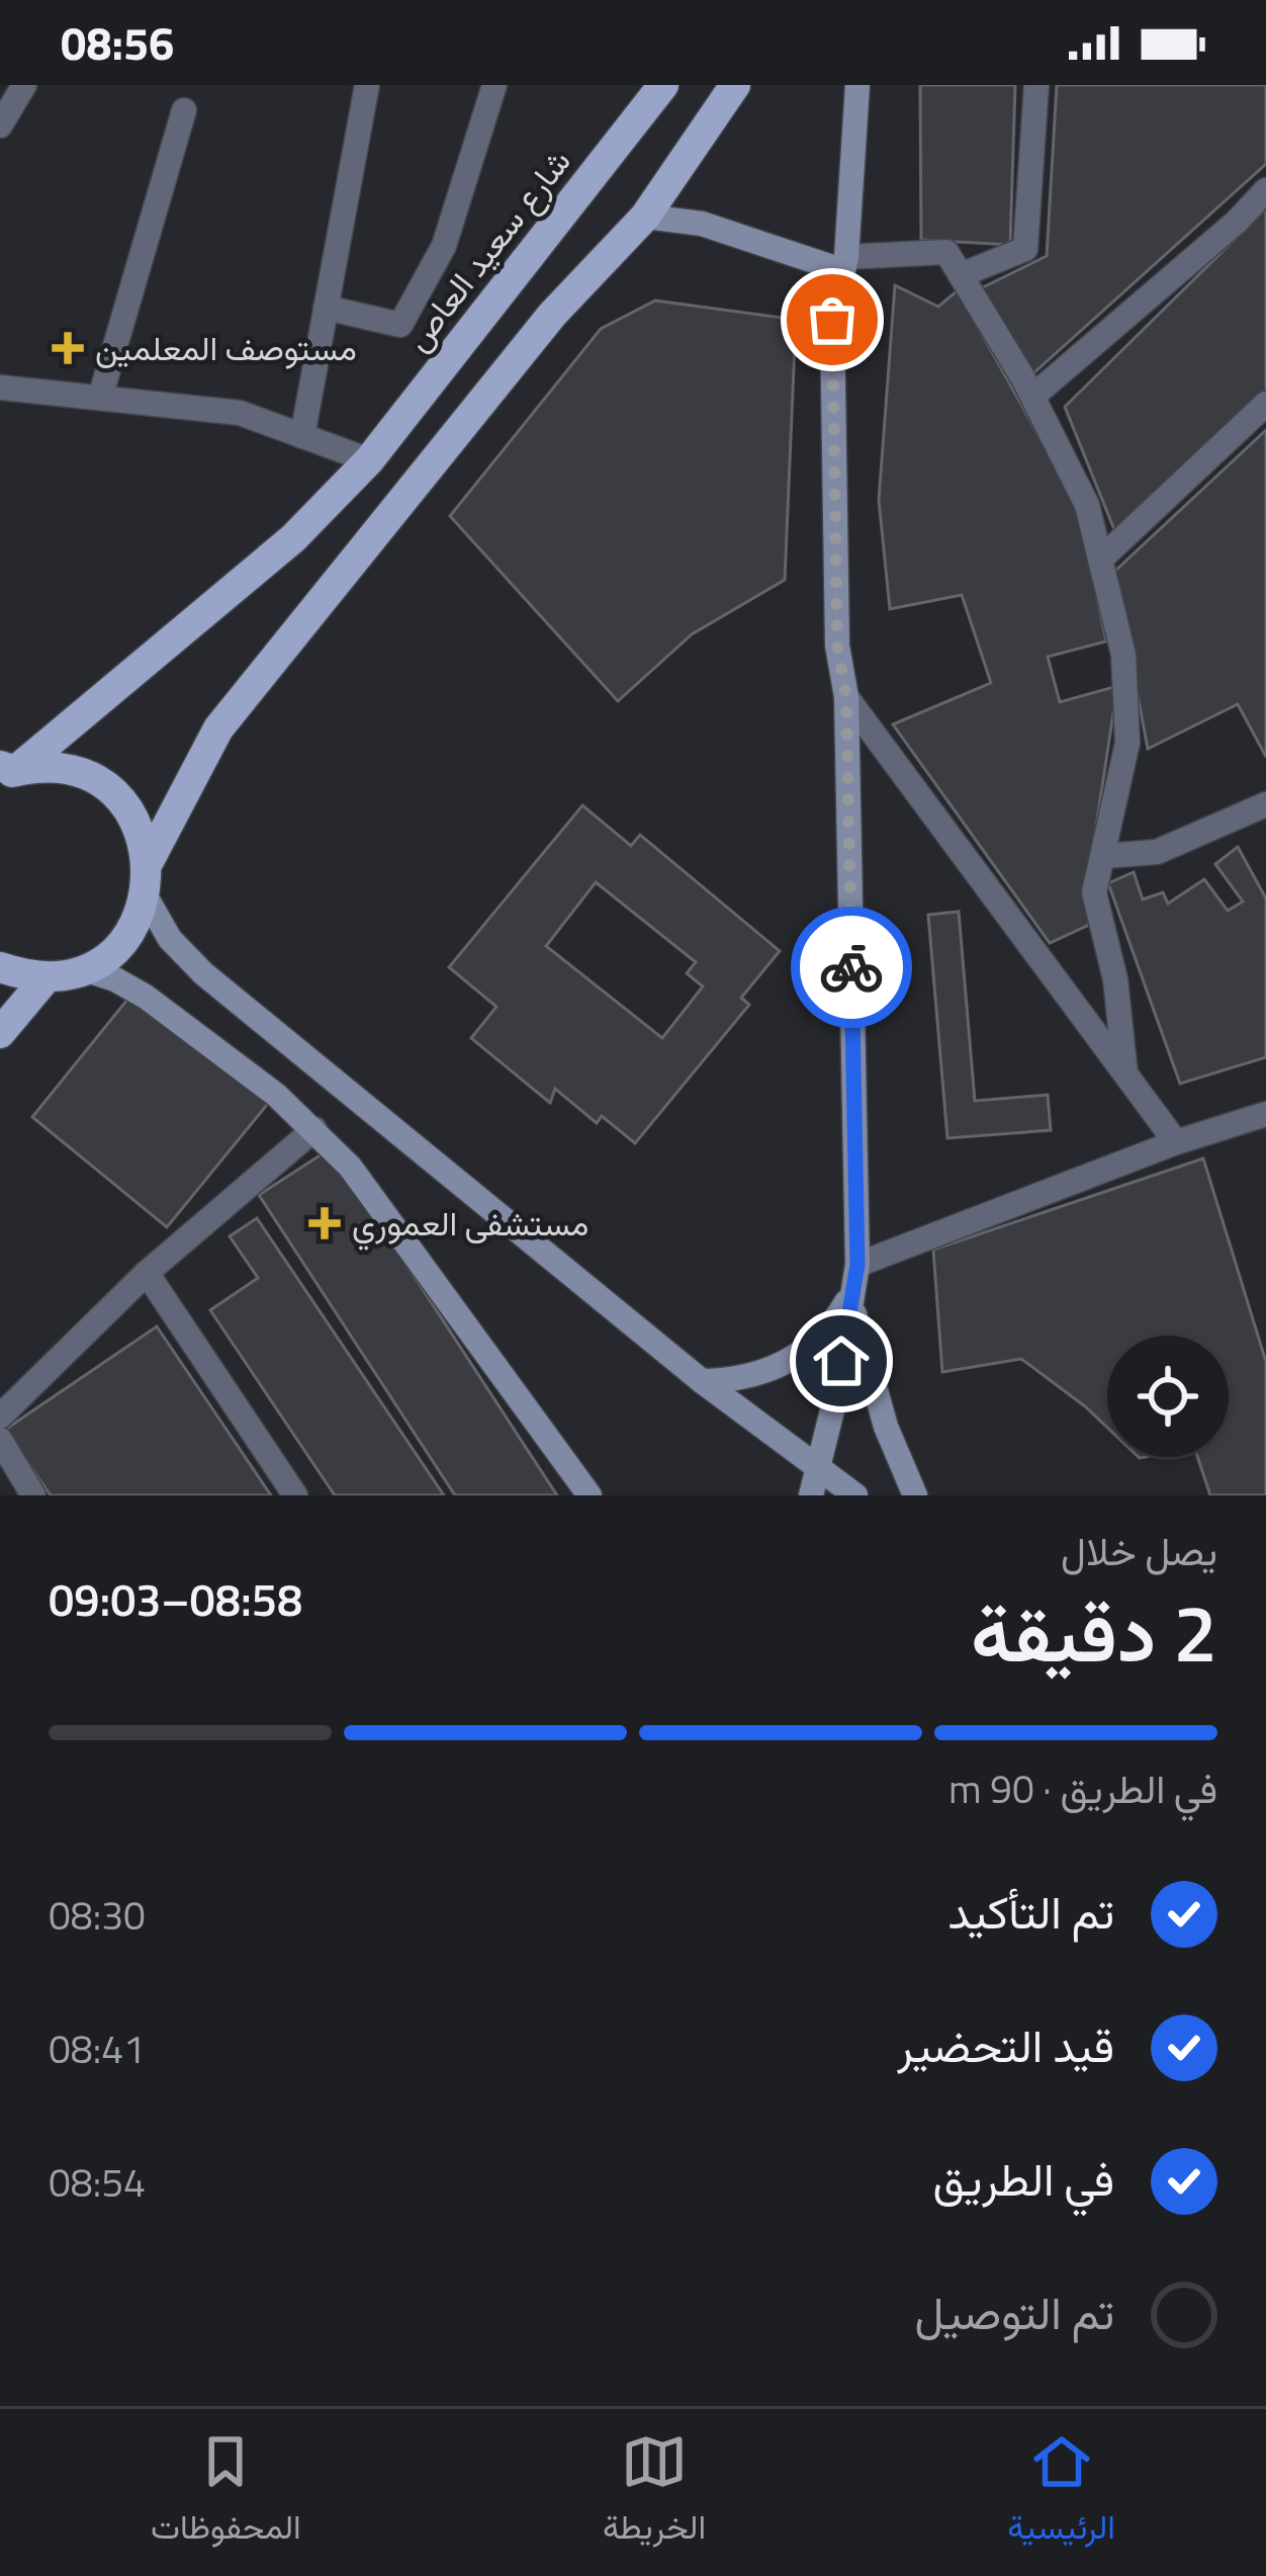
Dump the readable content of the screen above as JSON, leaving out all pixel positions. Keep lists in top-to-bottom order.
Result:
{
  "streets": {
    "main road": ["شارع سعيد العاص"]
  },
  "places": {
    "health": ["مستوصف المعلمين", "مستشفى العموري"]
  },
  "page": {
    "status": "08:56",
    "heading": ["2 دقيقة", "يصل خلال", "08:58–09:03"],
    "bar": "في الطريق · 90 m",
    "list": [
      ["تم التأكيد", "08:30"],
      ["قيد التحضير", "08:41"],
      ["في الطريق", "08:54"],
      "تم التوصيل"
    ],
    "tabs": ["الرئيسية", "الخريطة", "المحفوظات"]
  }
}
